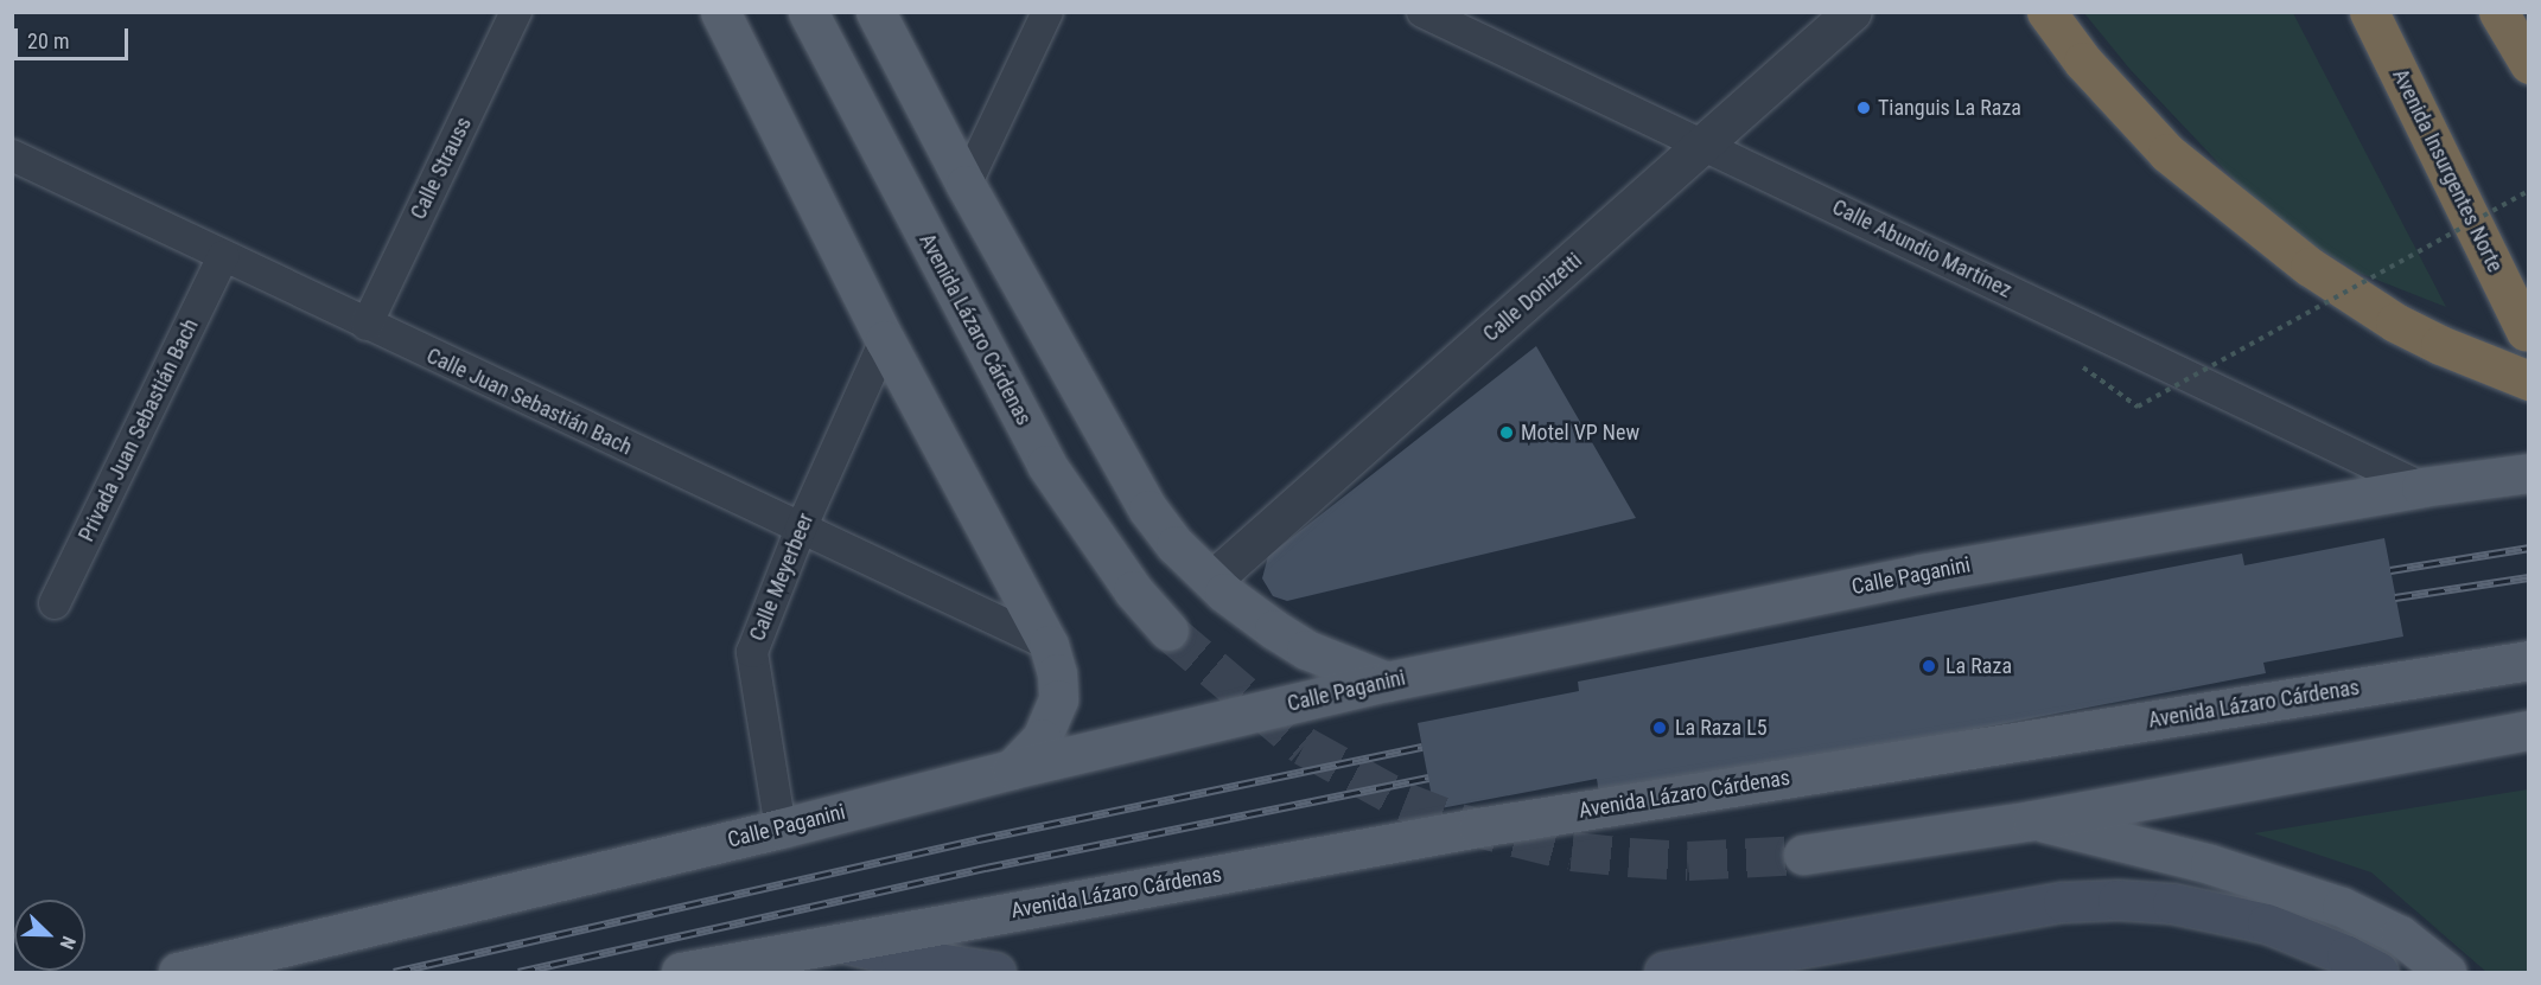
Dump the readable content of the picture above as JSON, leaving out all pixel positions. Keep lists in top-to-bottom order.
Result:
{
  "streets": {
    "highway": ["Avenida Insurgentes Norte"],
    "main road": ["Avenida Lázaro Cárdenas", "Calle Paganini"],
    "street": [
      "Calle Strauss",
      "Calle Abundio Martínez",
      "Calle Donizetti",
      "Calle Juan Sebastián Bach",
      "Privada Juan Sebastián Bach",
      "Calle Meyerbeer"
    ]
  },
  "crossings": [
    ["Calle Strauss", "Calle Juan Sebastián Bach"],
    ["Calle Abundio Martínez", "Calle Donizetti"],
    ["Calle Abundio Martínez", "Calle Paganini"],
    ["Calle Juan Sebastián Bach", "Privada Juan Sebastián Bach"],
    ["Calle Juan Sebastián Bach", "Calle Meyerbeer"],
    ["Calle Paganini", "Calle Meyerbeer"]
  ],
  "places": [
    "Tianguis La Raza",
    "Motel VP New",
    "La Raza",
    "La Raza L5"
  ],
  "scale_bar": "20 m",
  "north": "bottom right"
}
